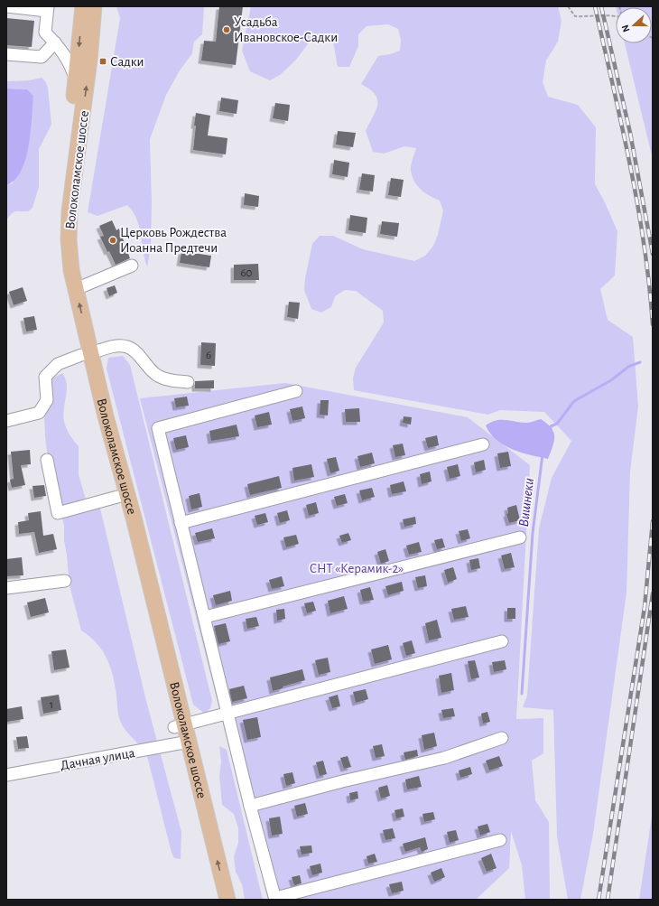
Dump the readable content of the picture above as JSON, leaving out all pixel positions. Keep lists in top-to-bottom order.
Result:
{
  "streets": {
    "main road": ["Волоколамское шоссе"],
    "street": ["Дачная улица"]
  },
  "crossings": [
    ["Волоколамское шоссе", "Дачная улица"]
  ],
  "water": ["Вишнеки"],
  "parks": ["СНТ «Керамик-2»"],
  "places": {
    "other": ["Усадьба Ивановское-Садки", "Церковь Рождества Иоанна Предтечи"],
    "transit": ["Садки"]
  },
  "house_numbers": ["60", "6", "1"],
  "north": "left"
}
